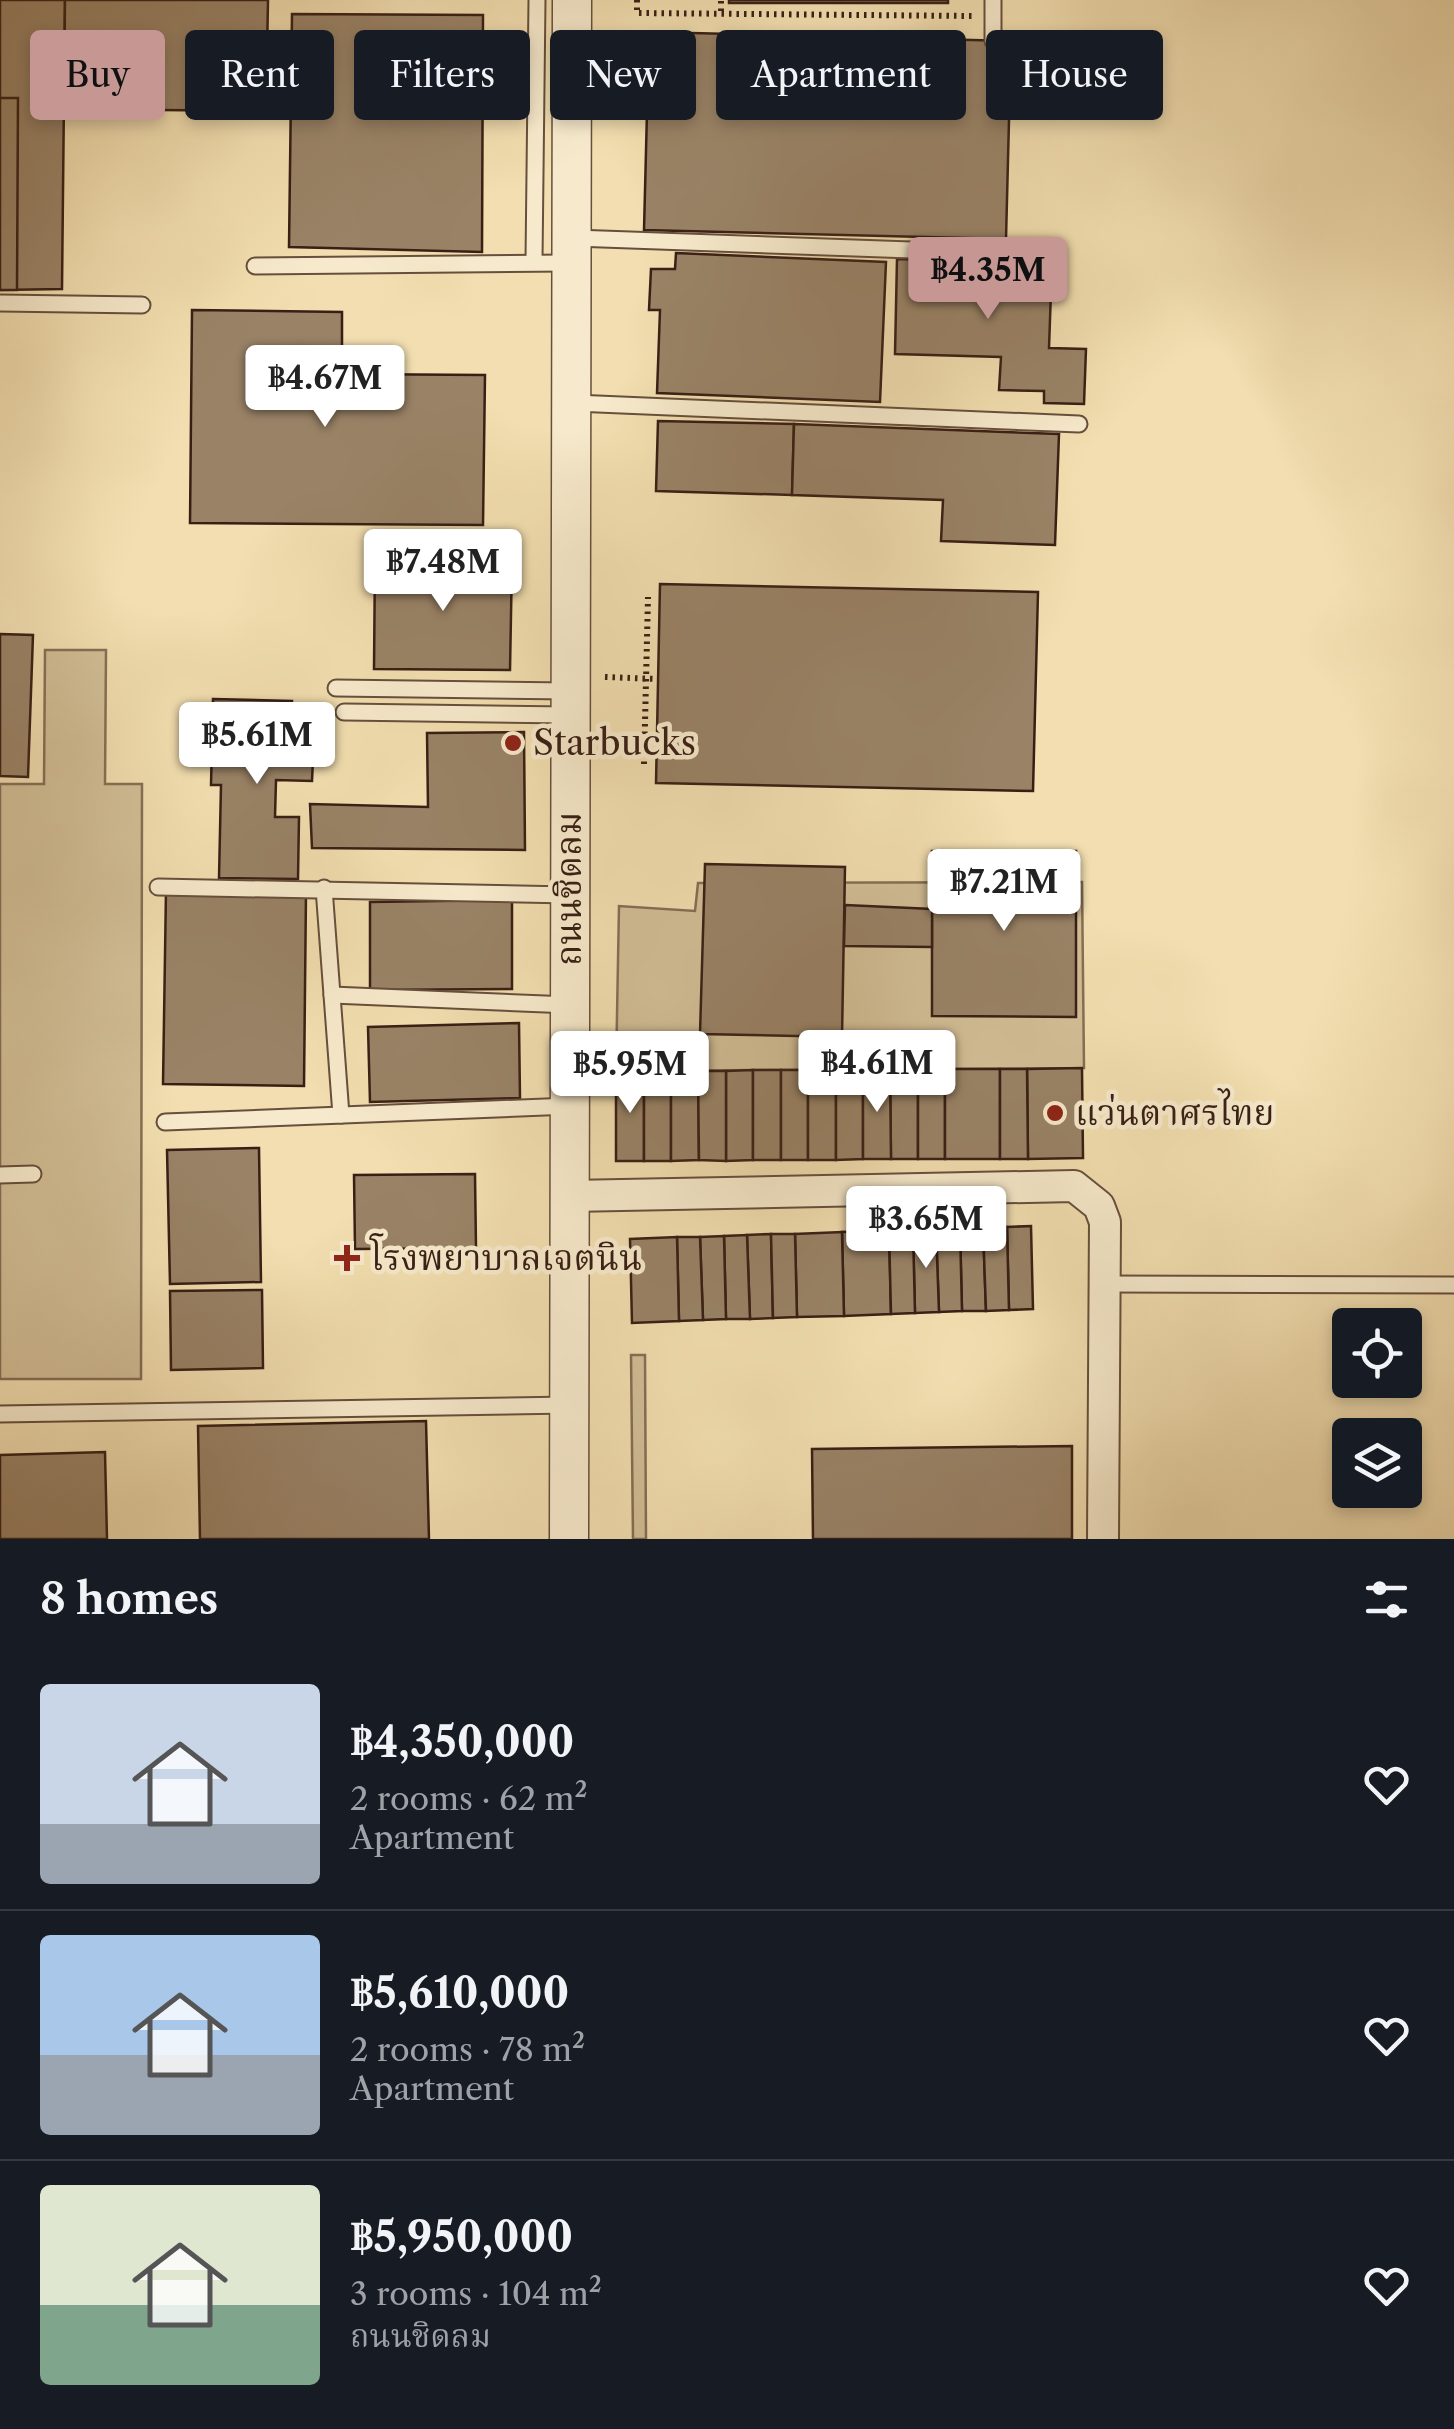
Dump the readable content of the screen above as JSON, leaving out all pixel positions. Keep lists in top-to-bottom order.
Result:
{
  "streets": {
    "street": ["ถนนชิดลม"]
  },
  "places": {
    "other": ["Starbucks", "แว่นตาศรไทย"],
    "health": ["โรงพยาบาลเจตนิน"]
  },
  "page": {
    "chip": [
      "Buy",
      "Rent",
      "Filters",
      "New",
      "Apartment",
      "House"
    ],
    "price": [
      "฿4.35M",
      "฿4.67M",
      "฿7.48M",
      "฿5.61M",
      "฿7.21M",
      "฿4.61M",
      "฿5.95M",
      "฿3.65M"
    ],
    "heading": "8 homes",
    "list": [
      {
        "name": "฿4,350,000",
        "note": "2 rooms · 62 m² · Apartment"
      },
      {
        "name": "฿5,610,000",
        "note": "2 rooms · 78 m² · Apartment"
      },
      {
        "name": "฿5,950,000",
        "note": "3 rooms · 104 m² · ถนนชิดลม"
      }
    ]
  }
}
